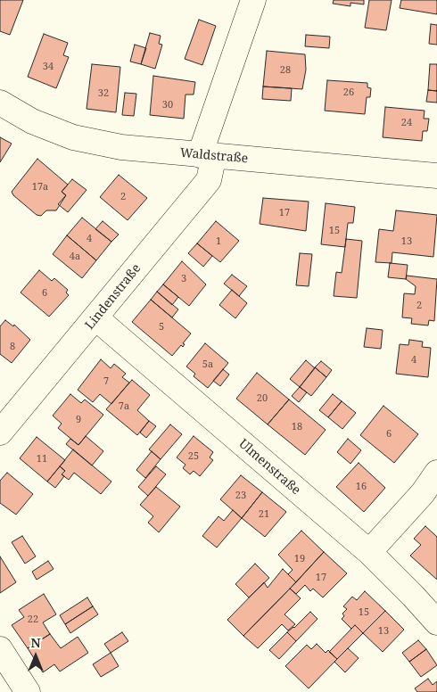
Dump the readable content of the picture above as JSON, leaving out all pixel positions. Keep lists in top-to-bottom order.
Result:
{
  "streets": {
    "street": ["Waldstraße", "Lindenstraße", "Ulmenstraße"]
  },
  "crossings": [
    ["Waldstraße", "Lindenstraße"],
    ["Lindenstraße", "Ulmenstraße"]
  ],
  "house_numbers": [
    "34",
    "28",
    "26",
    "32",
    "30",
    "24",
    "17a",
    "2",
    "17",
    "15",
    "4",
    "1",
    "13",
    "4a",
    "3",
    "6",
    "2",
    "5",
    "8",
    "4",
    "5a",
    "7",
    "20",
    "7a",
    "9",
    "18",
    "6",
    "25",
    "11",
    "16",
    "23",
    "21",
    "19",
    "17",
    "15",
    "22",
    "13"
  ],
  "north": "top"
}
